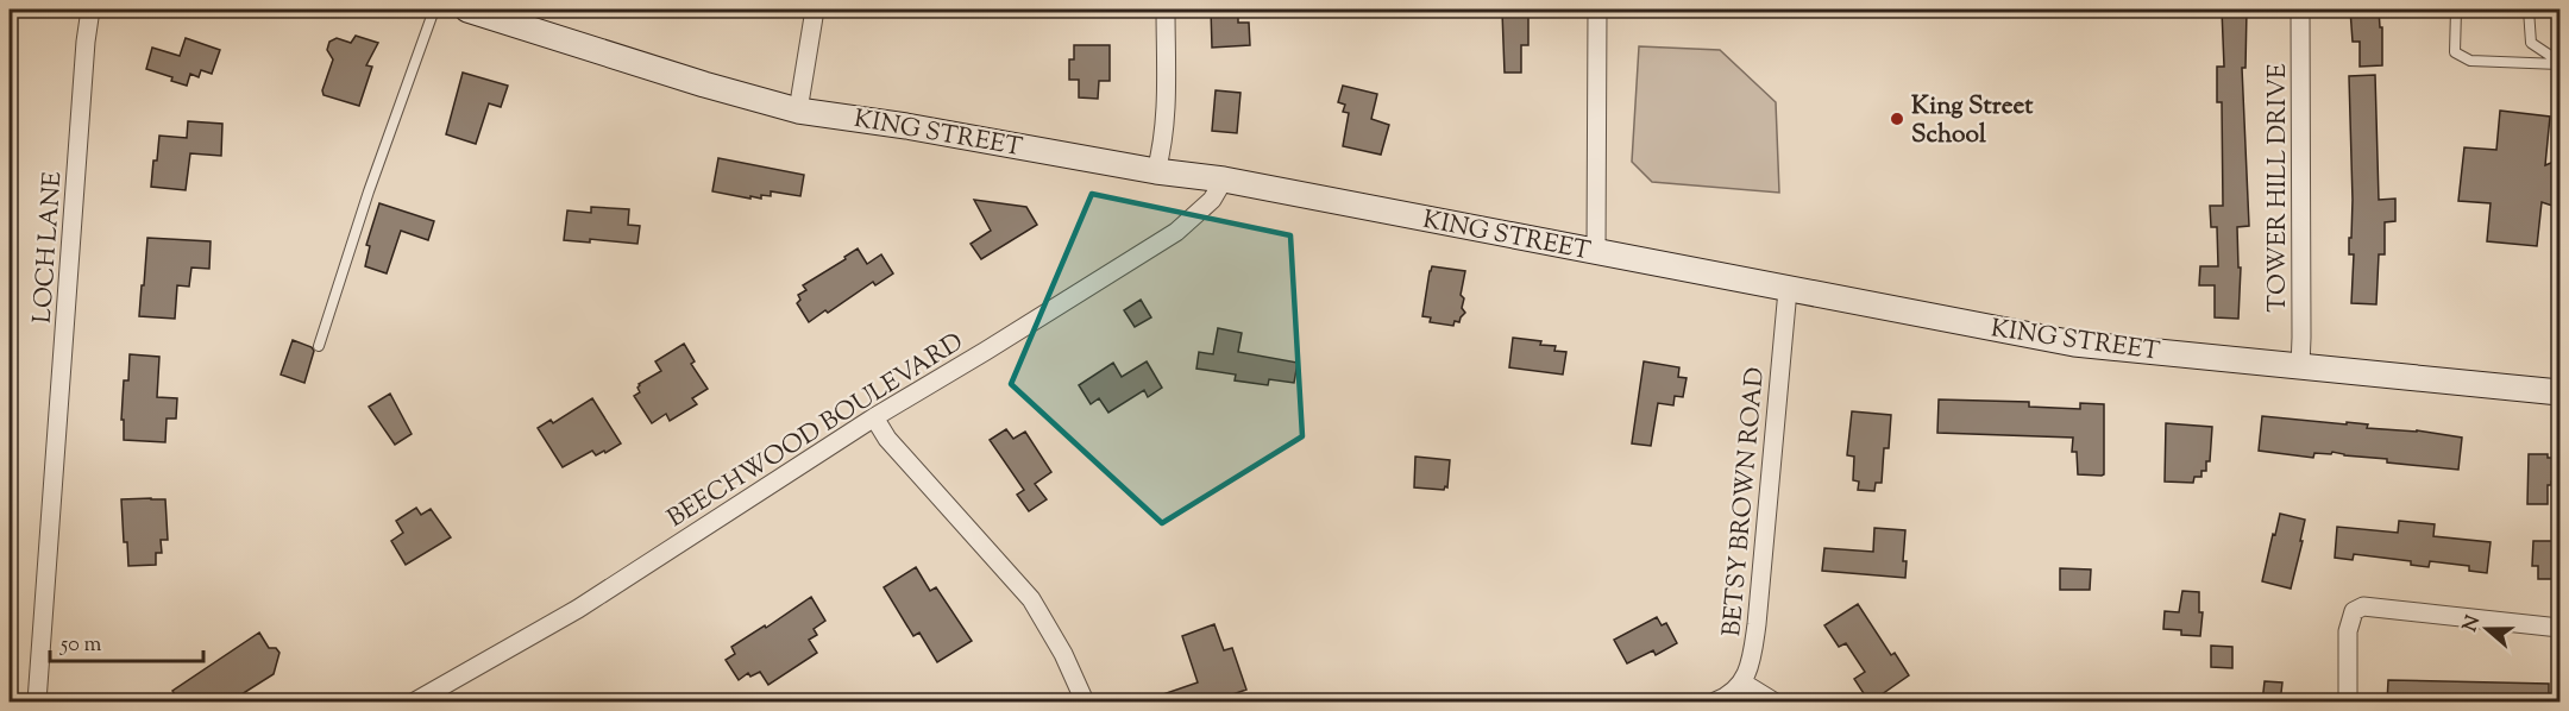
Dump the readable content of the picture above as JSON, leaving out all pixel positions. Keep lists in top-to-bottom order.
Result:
{
  "streets": {
    "main road": ["KING STREET"],
    "street": [
      "TOWER HILL DRIVE",
      "LOCH LANE",
      "BEECHWOOD BOULEVARD",
      "BETSY BROWN ROAD"
    ]
  },
  "crossings": [
    ["KING STREET", "TOWER HILL DRIVE"],
    ["KING STREET", "BEECHWOOD BOULEVARD"],
    ["KING STREET", "BETSY BROWN ROAD"]
  ],
  "places": ["King Street School"],
  "scale_bar": "50 m",
  "north": "left"
}
